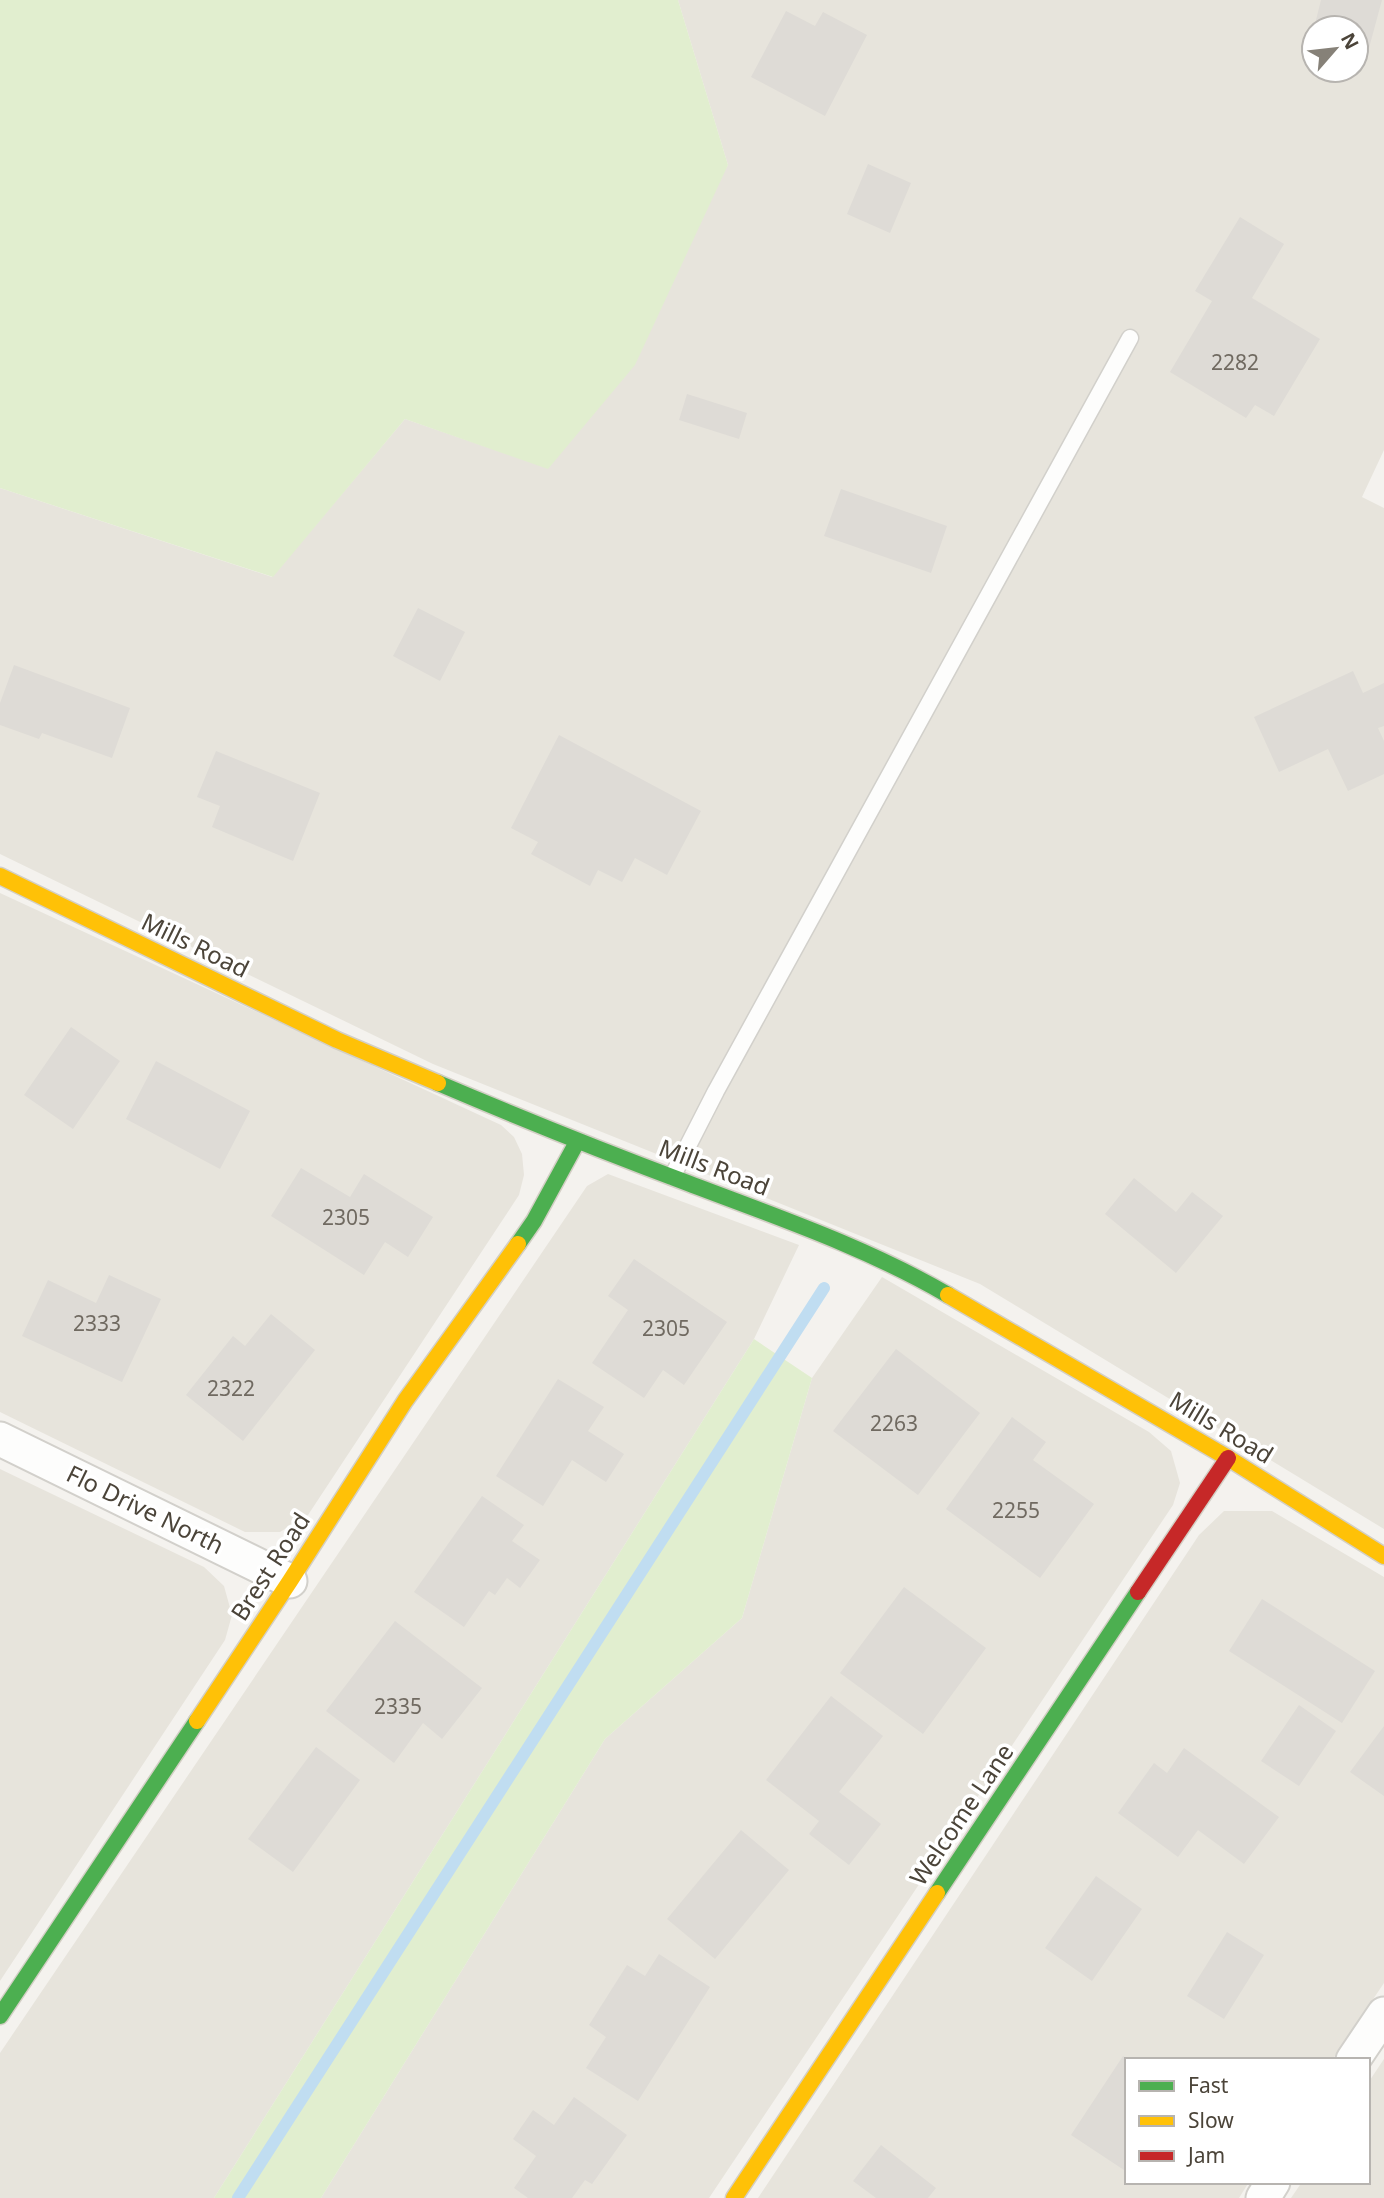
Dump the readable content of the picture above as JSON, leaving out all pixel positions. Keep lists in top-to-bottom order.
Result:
{
  "streets": {
    "street": [
      "Mills Road",
      "Flo Drive North",
      "Brest Road",
      "Welcome Lane"
    ]
  },
  "crossings": [
    ["Mills Road", "Brest Road"],
    ["Mills Road", "Welcome Lane"],
    ["Flo Drive North", "Brest Road"]
  ],
  "house_numbers": [
    "2282",
    "2305",
    "2333",
    "2305",
    "2322",
    "2263",
    "2255",
    "2335"
  ],
  "legend": ["Fast", "Slow", "Jam"],
  "north": "top right"
}
